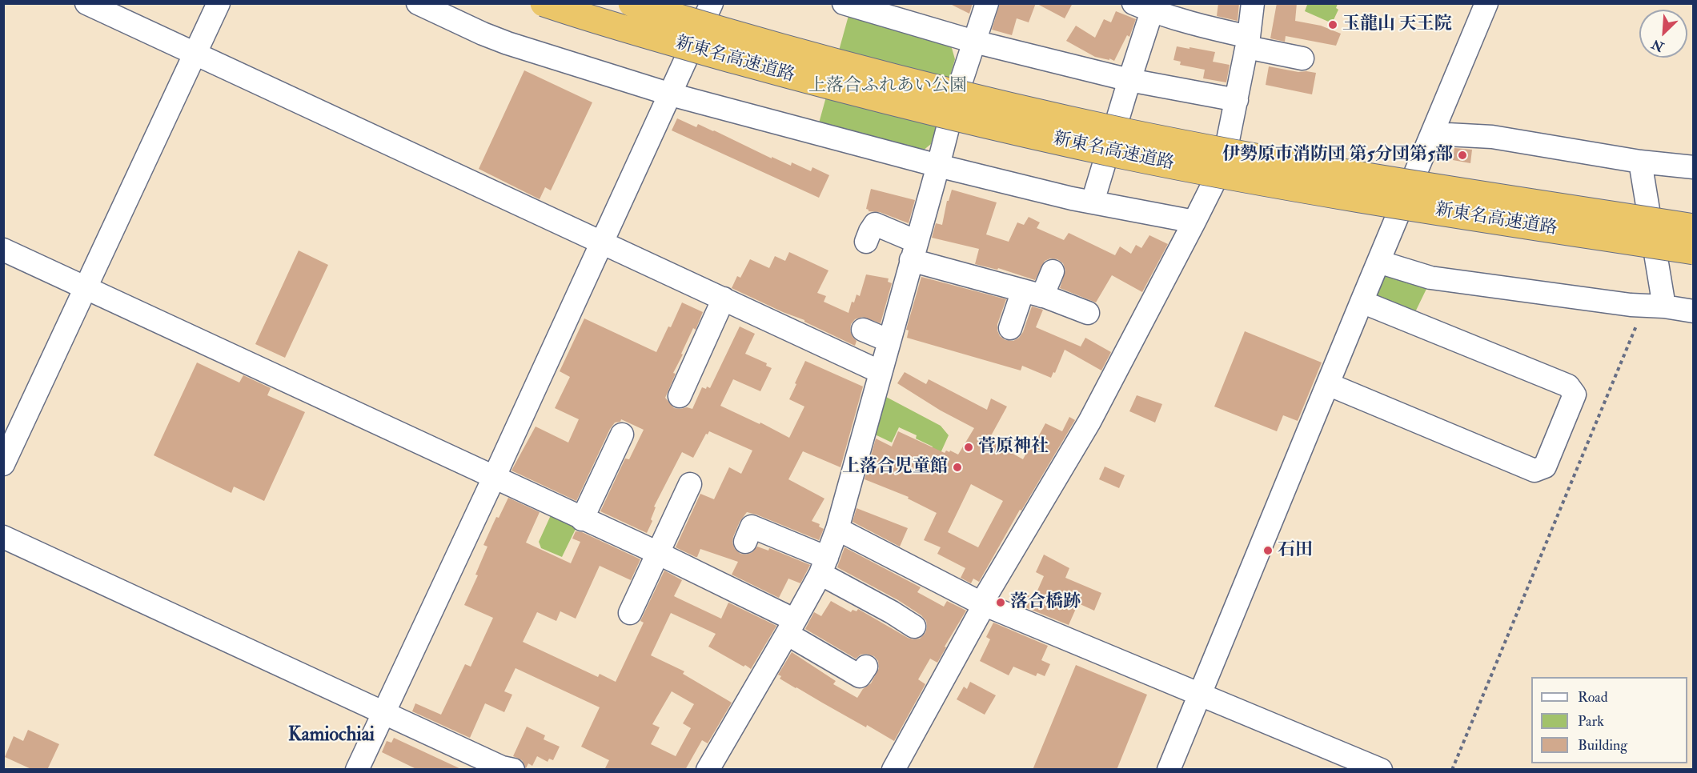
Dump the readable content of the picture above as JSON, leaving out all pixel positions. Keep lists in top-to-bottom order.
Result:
{
  "streets": {
    "highway": ["新東名高速道路"]
  },
  "districts": ["Kamiochiai"],
  "parks": ["上落合ふれあい公園"],
  "places": [
    "玉龍山 天王院",
    "伊勢原市消防団 第5分団第5部",
    "菅原神社",
    "上落合児童館",
    "石田",
    "落合橋跡"
  ],
  "legend": ["Road", "Park", "Building"],
  "north": "bottom left"
}
